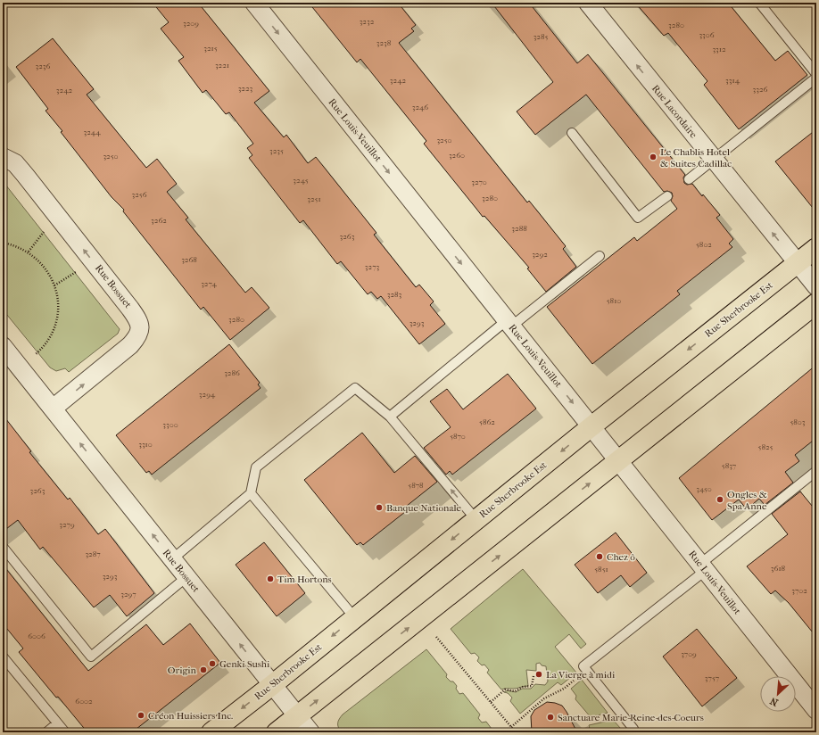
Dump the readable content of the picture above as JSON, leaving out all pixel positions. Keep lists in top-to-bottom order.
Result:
{
  "streets": {
    "main road": ["Rue Sherbrooke Est"],
    "street": ["Rue Lacordaire", "Rue Louis-Veuillot", "Rue Bossuet"]
  },
  "crossings": [
    ["Rue Lacordaire", "Rue Sherbrooke Est"],
    ["Rue Louis-Veuillot", "Rue Sherbrooke Est"],
    ["Rue Bossuet", "Rue Sherbrooke Est"]
  ],
  "one_way": ["Rue Lacordaire", "Rue Louis-Veuillot", "Rue Bossuet"],
  "places": [
    "Le Chablis Hotel & Suites Cadillac",
    "Ongles & Spa Anne",
    "Banque Nationale",
    "Chez ô",
    "Tim Hortons",
    "Genki Sushi",
    "Origin",
    "La Vierge à midi",
    "Créon Huissiers Inc.",
    "Sanctuare Marie-Reine-des-Coeurs"
  ],
  "house_numbers": [
    "3232",
    "3209",
    "3280",
    "3306",
    "3285",
    "3238",
    "3215",
    "3312",
    "3221",
    "3236",
    "3242",
    "3314",
    "3223",
    "3326",
    "3242",
    "3246",
    "3244",
    "3250",
    "3235",
    "3260",
    "3250",
    "3245",
    "3270",
    "3256",
    "3280",
    "3251",
    "3262",
    "3288",
    "3263",
    "5802",
    "3292",
    "3268",
    "3273",
    "3274",
    "3283",
    "5810",
    "3280",
    "3293",
    "3286",
    "3294",
    "5862",
    "5803",
    "3300",
    "5870",
    "3310",
    "5825",
    "5837",
    "5878",
    "3450",
    "3263",
    "3279",
    "3287",
    "3618",
    "5851",
    "3293",
    "3702",
    "3297",
    "6006",
    "3709",
    "3757",
    "6002"
  ],
  "north": "bottom left"
}
